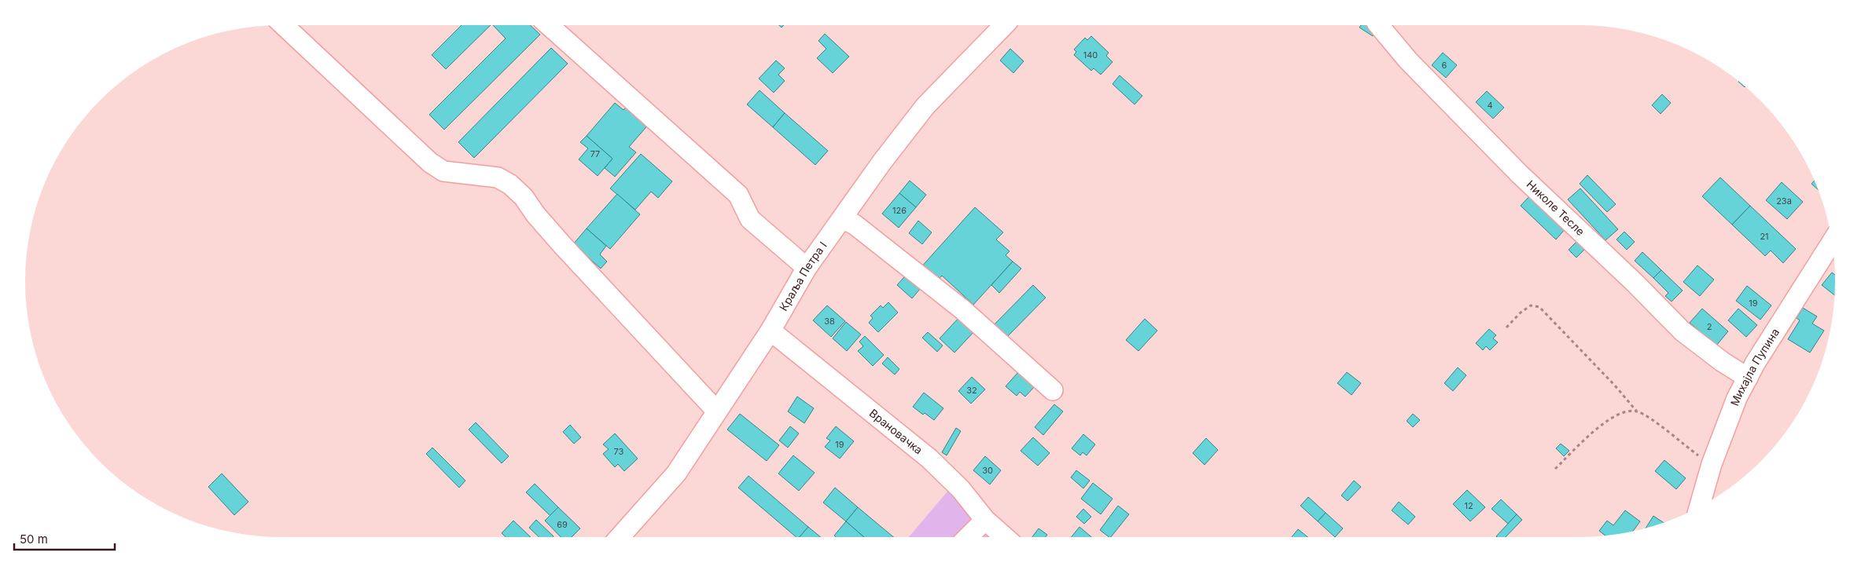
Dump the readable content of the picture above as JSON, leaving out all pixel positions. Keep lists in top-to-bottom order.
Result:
{
  "streets": {
    "street": [
      "Николе Тесле",
      "Краља Петра I",
      "Михајла Пупина",
      "Врановачка"
    ]
  },
  "crossings": [
    ["Николе Тесле", "Михајла Пупина"],
    ["Краља Петра I", "Врановачка"]
  ],
  "house_numbers": [
    "140",
    "6",
    "4",
    "77",
    "23a",
    "126",
    "21",
    "19",
    "38",
    "2",
    "32",
    "19",
    "73",
    "30",
    "12",
    "69"
  ],
  "scale_bar": "50 m"
}
